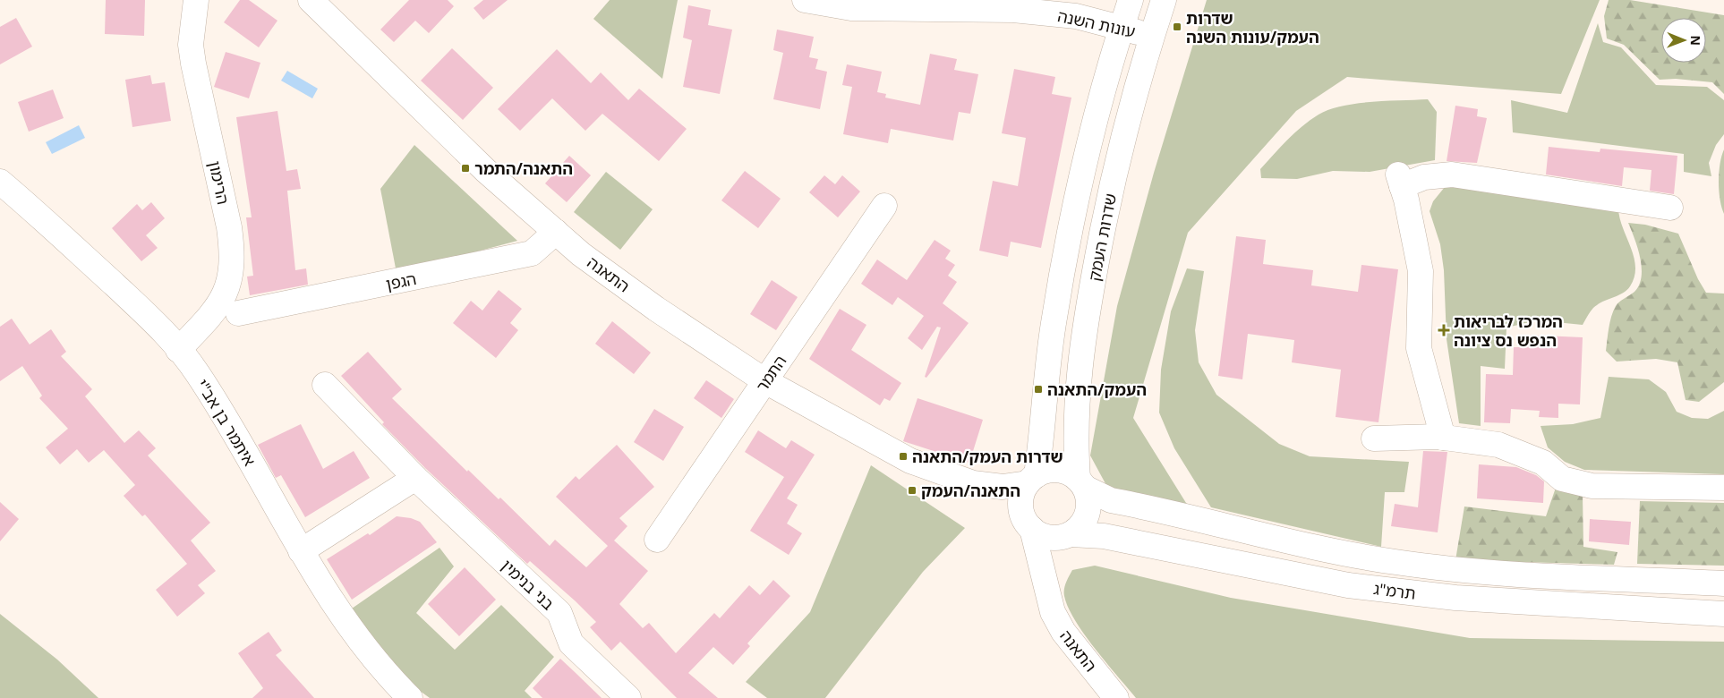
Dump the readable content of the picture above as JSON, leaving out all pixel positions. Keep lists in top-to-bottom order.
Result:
{
  "streets": {
    "street": [
      "עונות השנה",
      "הרימון",
      "שדרות העמק",
      "התאנה",
      "הגפן",
      "התמר",
      "איתמר בן אב\"י",
      "בני בנימין",
      "תרמ\"ג"
    ]
  },
  "crossings": [
    ["עונות השנה", "שדרות העמק"],
    ["הרימון", "איתמר בן אב\"י"],
    ["שדרות העמק", "התאנה"],
    ["שדרות העמק", "תרמ\"ג"],
    ["התאנה", "הגפן"],
    ["התאנה", "התמר"],
    ["התאנה", "תרמ\"ג"]
  ],
  "places": {
    "transit": [
      "שדרות העמק/עונות השנה",
      "התאנה/התמר",
      "העמק/התאנה",
      "שדרות העמק/התאנה",
      "התאנה/העמק"
    ],
    "health": ["המרכז לבריאות הנפש נס ציונה"]
  },
  "north": "right"
}
